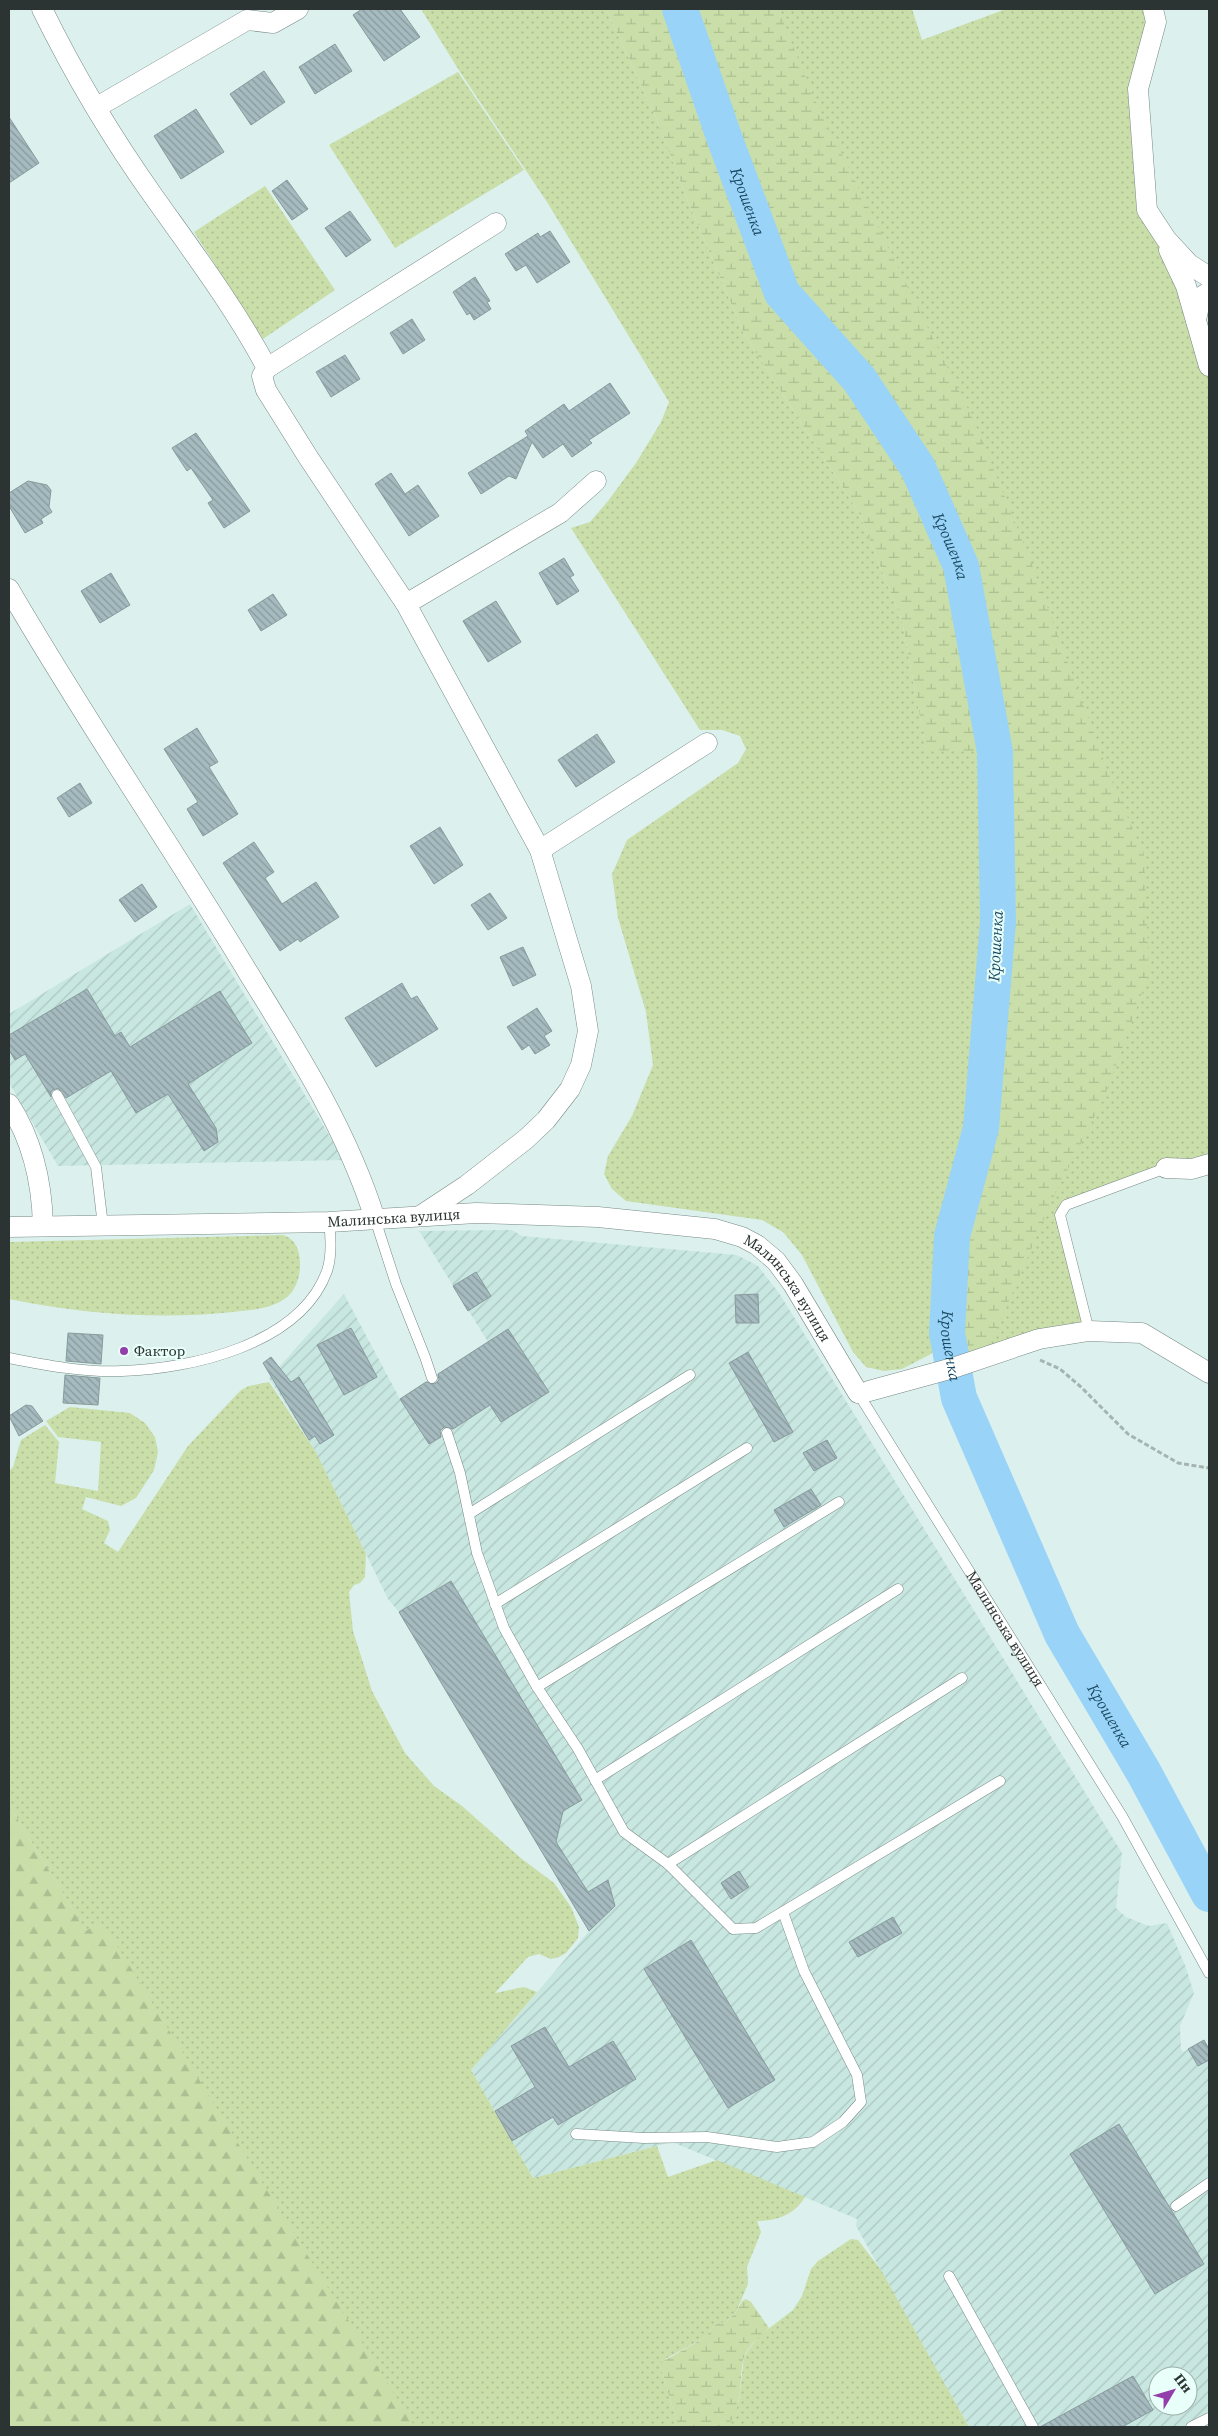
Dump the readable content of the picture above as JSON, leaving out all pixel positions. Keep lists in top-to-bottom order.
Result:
{
  "streets": {
    "street": ["Малинська вулиця"]
  },
  "water": ["Крошенка"],
  "places": ["Фактор"],
  "north": "top right"
}
